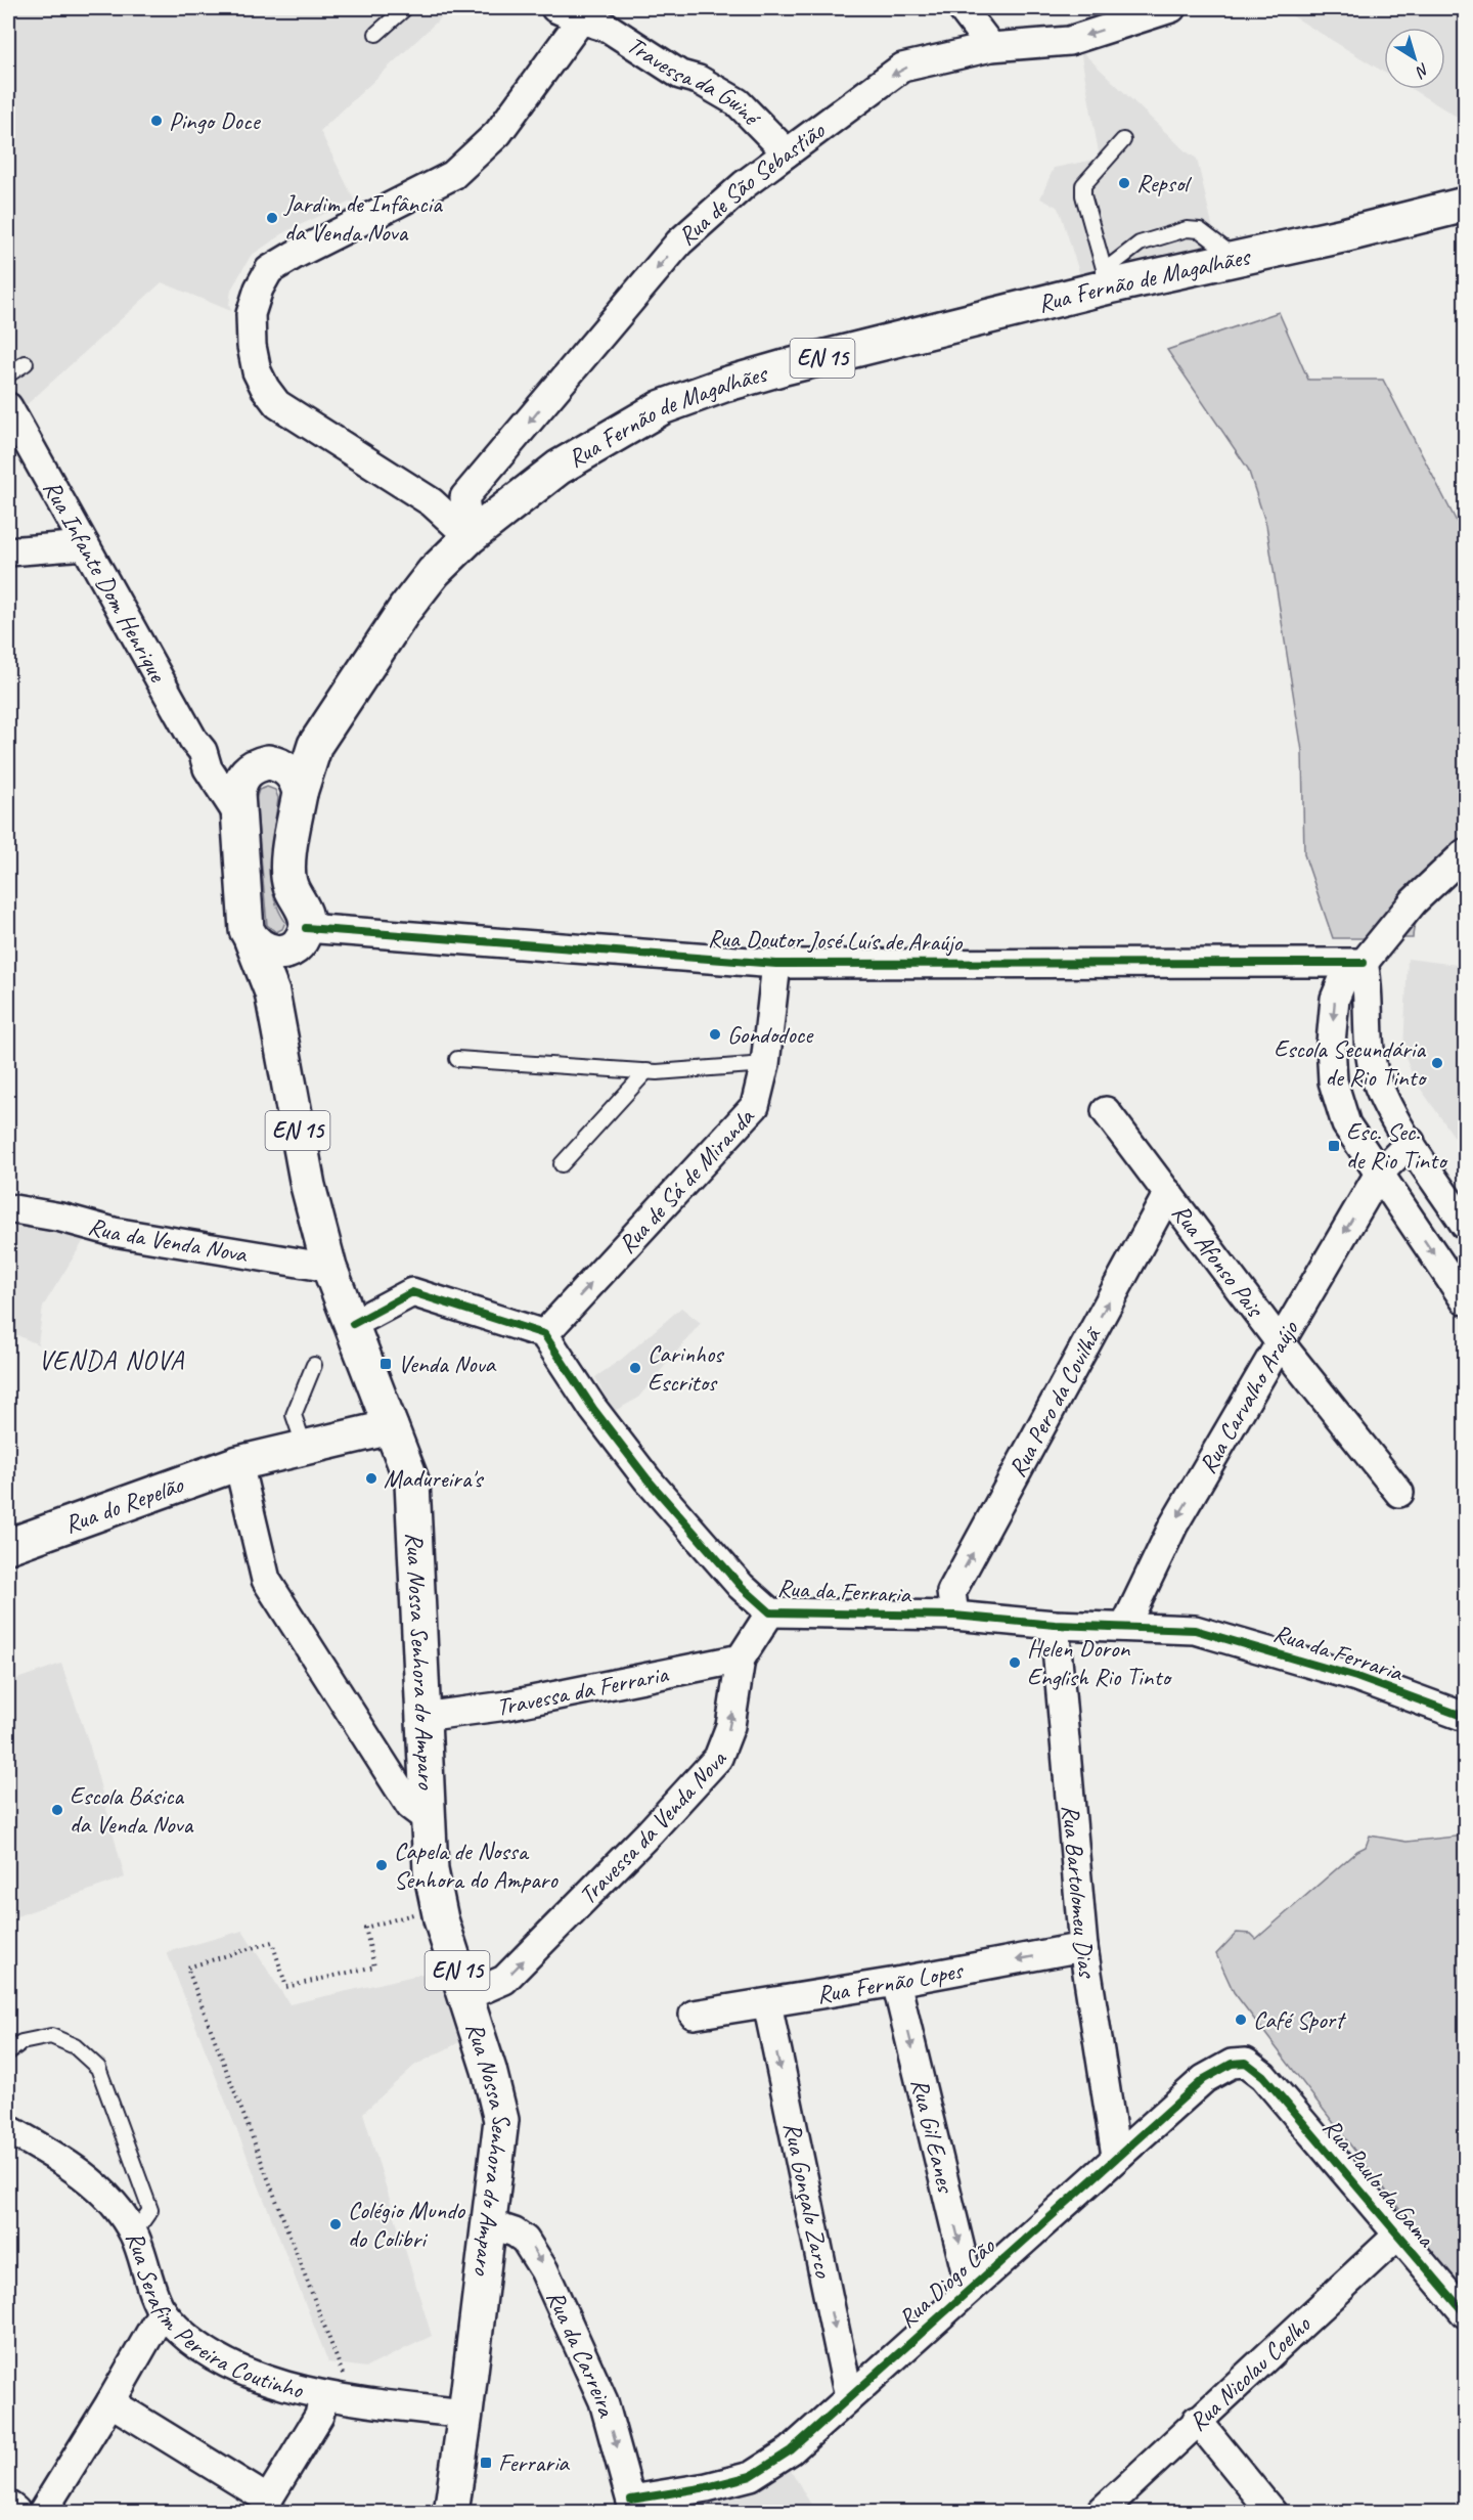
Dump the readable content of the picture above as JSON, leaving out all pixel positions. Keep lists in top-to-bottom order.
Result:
{
  "streets": {
    "main road": [
      "Rua Fernão de Magalhães",
      "EN 15",
      "Rua do Repelão",
      "Rua Nossa Senhora do Amparo"
    ],
    "street": [
      "Travessa da Guiné",
      "Rua de São Sebastião",
      "Rua Infante Dom Henrique",
      "Rua Doutor José Luís de Araújo",
      "Rua de Sá de Miranda",
      "Rua da Venda Nova",
      "Rua Afonso Pais",
      "Rua Carvalho Araújo",
      "Rua Pero da Covilhã",
      "Rua da Ferraria",
      "Travessa da Ferraria",
      "Travessa da Venda Nova",
      "Rua Bartolomeu Dias",
      "Rua Fernão Lopes",
      "Rua Gil Eanes",
      "Rua Paulo da Gama",
      "Rua Gonçalo Zarco",
      "Rua Diogo Cão",
      "Rua Serafim Pereira Coutinho",
      "Rua da Carreira",
      "Rua Nicolau Coelho"
    ]
  },
  "crossings": [
    ["Travessa da Guiné", "Rua de São Sebastião"],
    ["Rua de São Sebastião", "Rua Fernão de Magalhães"],
    ["Rua Fernão de Magalhães", "Rua Doutor José Luís de Araújo"],
    ["EN 15", "Rua da Venda Nova"],
    ["EN 15", "Rua do Repelão"],
    ["EN 15", "Rua Nossa Senhora do Amparo"],
    ["Rua Doutor José Luís de Araújo", "Rua de Sá de Miranda"],
    ["Rua de Sá de Miranda", "Rua da Ferraria"],
    ["Rua Afonso Pais", "Rua Carvalho Araújo"],
    ["Rua Afonso Pais", "Rua Pero da Covilhã"],
    ["Rua Carvalho Araújo", "Rua da Ferraria"],
    ["Rua Pero da Covilhã", "Rua da Ferraria"],
    ["Rua do Repelão", "Rua Nossa Senhora do Amparo"],
    ["Rua da Ferraria", "Travessa da Venda Nova"],
    ["Rua da Ferraria", "Rua Bartolomeu Dias"],
    ["Rua Nossa Senhora do Amparo", "Travessa da Ferraria"],
    ["Rua Nossa Senhora do Amparo", "Travessa da Venda Nova"],
    ["Rua Nossa Senhora do Amparo", "Rua Serafim Pereira Coutinho"],
    ["Rua Nossa Senhora do Amparo", "Rua da Carreira"],
    ["Travessa da Ferraria", "Travessa da Venda Nova"],
    ["Rua Bartolomeu Dias", "Rua Fernão Lopes"],
    ["Rua Bartolomeu Dias", "Rua Diogo Cão"],
    ["Rua Fernão Lopes", "Rua Gil Eanes"],
    ["Rua Fernão Lopes", "Rua Gonçalo Zarco"],
    ["Rua Gil Eanes", "Rua Diogo Cão"],
    ["Rua Paulo da Gama", "Rua Diogo Cão"],
    ["Rua Paulo da Gama", "Rua Nicolau Coelho"],
    ["Rua Gonçalo Zarco", "Rua Diogo Cão"],
    ["Rua Diogo Cão", "Rua da Carreira"]
  ],
  "one_way": [
    "Rua de São Sebastião",
    "Rua de Sá de Miranda",
    "Rua Carvalho Araújo",
    "Rua Pero da Covilhã",
    "Travessa da Venda Nova",
    "Rua Fernão Lopes",
    "Rua Gil Eanes",
    "Rua Gonçalo Zarco",
    "Rua da Carreira"
  ],
  "districts": ["VENDA NOVA"],
  "places": {
    "other": [
      "Pingo Doce",
      "Repsol",
      "Jardim de Infância da Venda Nova",
      "Gondodoce",
      "Escola Secundária de Rio Tinto",
      "Carinhos Escritos",
      "Madureira's",
      "Helen Doron English Rio Tinto",
      "Escola Básica da Venda Nova",
      "Capela de Nossa Senhora do Amparo",
      "Café Sport",
      "Colégio Mundo do Colibri"
    ],
    "transit": ["Esc. Sec. de Rio Tinto", "Venda Nova", "Ferraria"]
  },
  "north": "bottom right"
}
